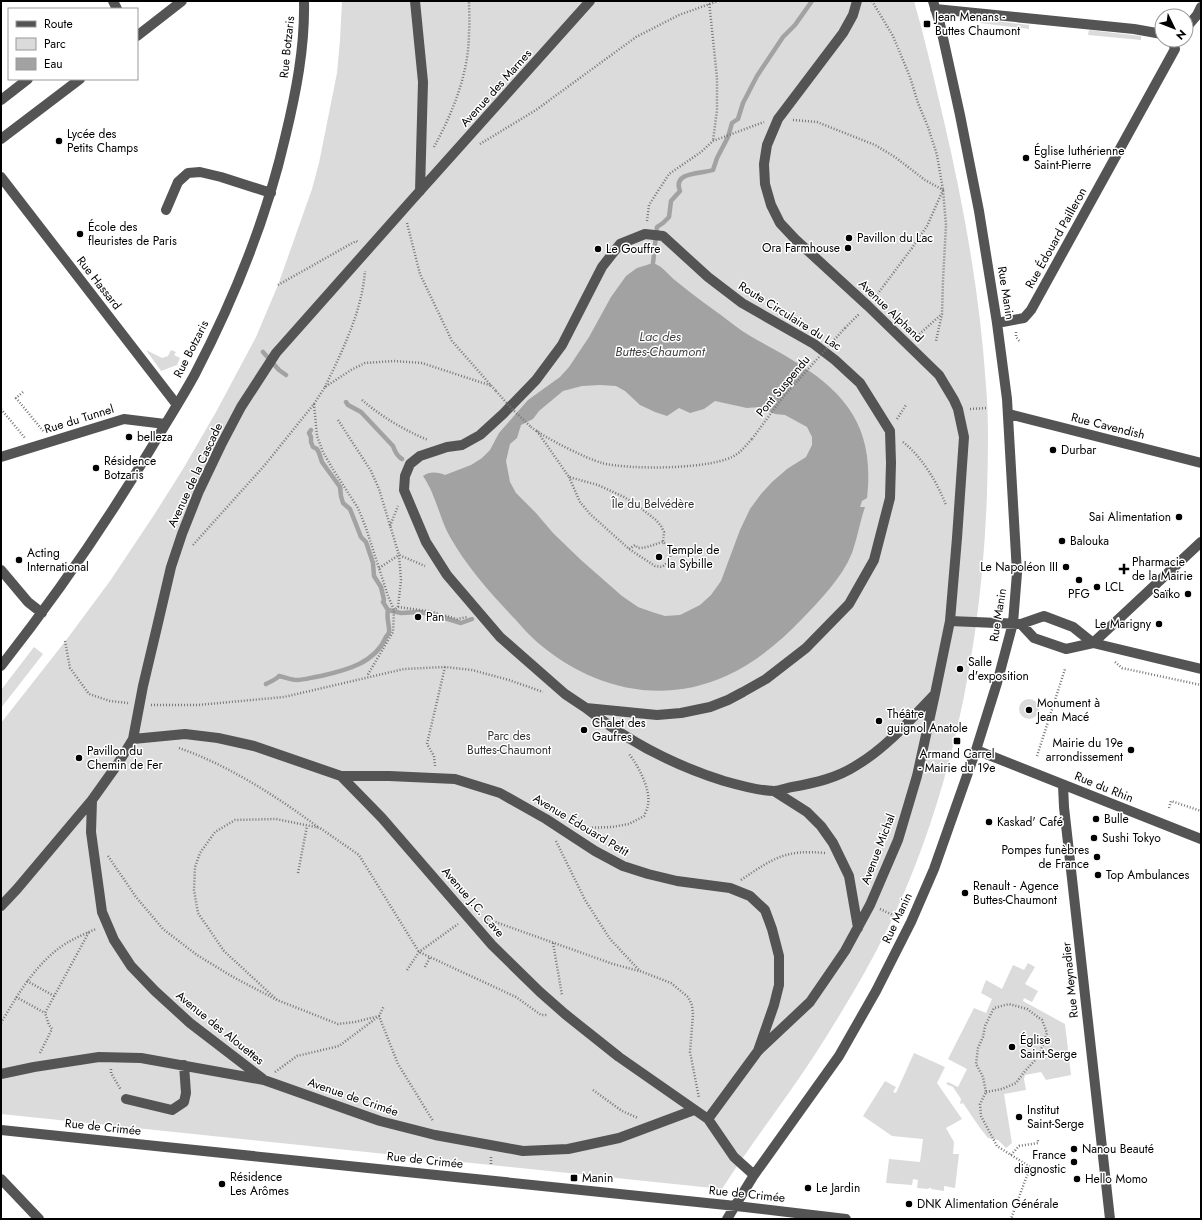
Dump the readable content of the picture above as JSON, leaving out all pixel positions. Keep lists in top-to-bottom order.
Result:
{
  "streets": {
    "street": [
      "Rue Botzaris",
      "Avenue des Marnes",
      "Rue Édouard Pailleron",
      "Rue Hassard",
      "Rue Manin",
      "Avenue Alphand",
      "Route Circulaire du Lac",
      "Rue du Tunnel",
      "Rue Cavendish",
      "Avenue de la Cascade",
      "Rue du Rhin",
      "Avenue Édouard Petit",
      "Avenue Michal",
      "Avenue J.C. Cave",
      "Rue Meynadier",
      "Avenue des Alouettes",
      "Avenue de Crimée",
      "Rue de Crimée"
    ],
    "path": ["Pont Suspendu"]
  },
  "crossings": [
    ["Rue Botzaris", "Rue Hassard"],
    ["Rue Botzaris", "Rue du Tunnel"],
    ["Avenue des Marnes", "Avenue de la Cascade"],
    ["Rue Édouard Pailleron", "Rue Manin"],
    ["Rue Manin", "Rue Cavendish"],
    ["Rue Manin", "Rue du Rhin"],
    ["Rue Manin", "Avenue J.C. Cave"],
    ["Rue Manin", "Rue de Crimée"],
    ["Avenue Alphand", "Pont Suspendu"],
    ["Avenue Alphand", "Avenue Michal"],
    ["Avenue de la Cascade", "Avenue J.C. Cave"],
    ["Avenue de la Cascade", "Avenue des Alouettes"],
    ["Rue du Rhin", "Rue Meynadier"],
    ["Avenue Édouard Petit", "Avenue Michal"],
    ["Avenue Édouard Petit", "Avenue J.C. Cave"],
    ["Avenue Édouard Petit", "Avenue de Crimée"],
    ["Avenue J.C. Cave", "Avenue de Crimée"],
    ["Avenue des Alouettes", "Avenue de Crimée"]
  ],
  "water": ["Lac des Buttes-Chaumont"],
  "parks": ["Île du Belvédère", "Parc des Buttes-Chaumont"],
  "places": {
    "transit": ["Jean Menans - Buttes Chaumont", "Armand Carrel - Mairie du 19e", "Manin"],
    "other": [
      "Lycée des Petits Champs",
      "Église luthérienne Saint-Pierre",
      "École des fleuristes de Paris",
      "Pavillon du Lac",
      "Ora Farmhouse",
      "Le Gouffre",
      "belleza",
      "Durbar",
      "Résidence Botzaris",
      "Sai Alimentation",
      "Balouka",
      "Temple de la Sybille",
      "Acting International",
      "Le Napoléon III",
      "PFG",
      "LCL",
      "Saïko",
      "Pan",
      "Le Marigny",
      "Salle d'exposition",
      "Monument à Jean Macé",
      "Théâtre guignol Anatole",
      "Chalet des Gaufres",
      "Mairie du 19e arrondissement",
      "Pavillon du Chemin de Fer",
      "Bulle",
      "Kaskad' Café",
      "Sushi Tokyo",
      "Pompes funèbres de France",
      "Top Ambulances",
      "Renault - Agence Buttes-Chaumont",
      "Église Saint-Serge",
      "Institut Saint-Serge",
      "Nanou Beauté",
      "France diagnostic",
      "Hello Momo",
      "Résidence Les Arômes",
      "Le Jardin",
      "DNK Alimentation Générale"
    ],
    "health": ["Pharmacie de la Mairie"]
  },
  "legend": ["Route", "Parc", "Eau"],
  "north": "bottom right"
}
